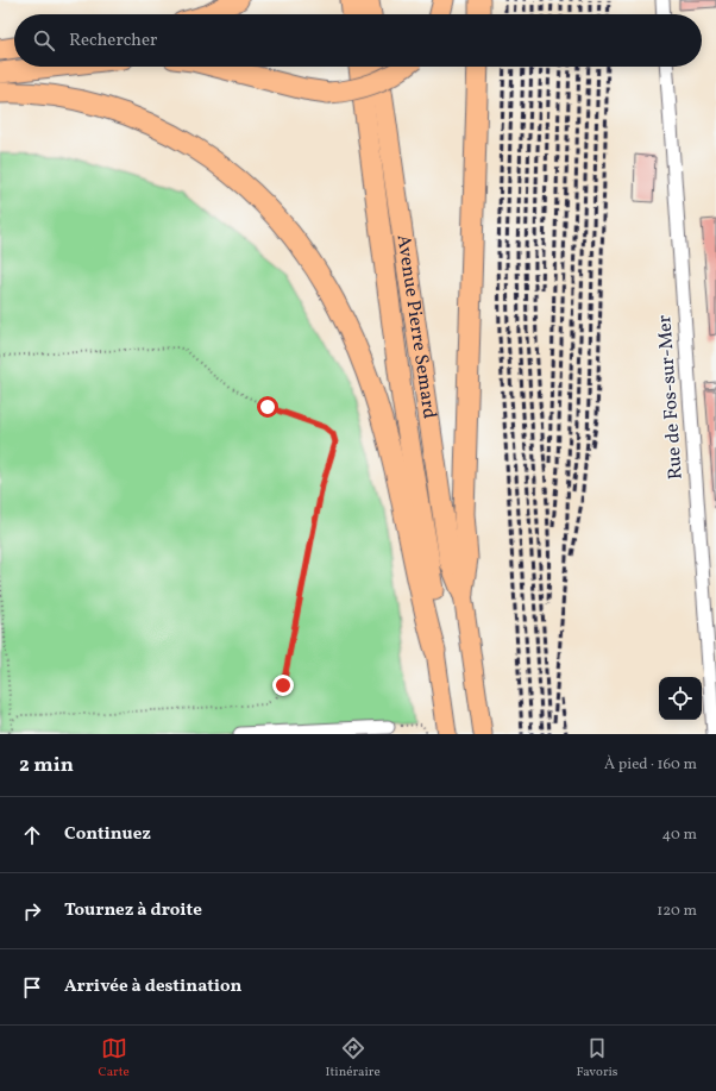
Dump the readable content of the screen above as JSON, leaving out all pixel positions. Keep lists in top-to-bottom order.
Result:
{
  "streets": {
    "highway": ["Avenue Pierre Semard"],
    "lane": ["Rue de Fos-sur-Mer"]
  },
  "page": {
    "search": "Rechercher",
    "heading": ["2 min", "À pied · 160 m"],
    "list": [
      ["Continuez", "40 m"],
      ["Tournez à droite", "120 m"],
      "Arrivée à destination"
    ],
    "nav": ["Carte", "Itinéraire", "Favoris"]
  }
}
